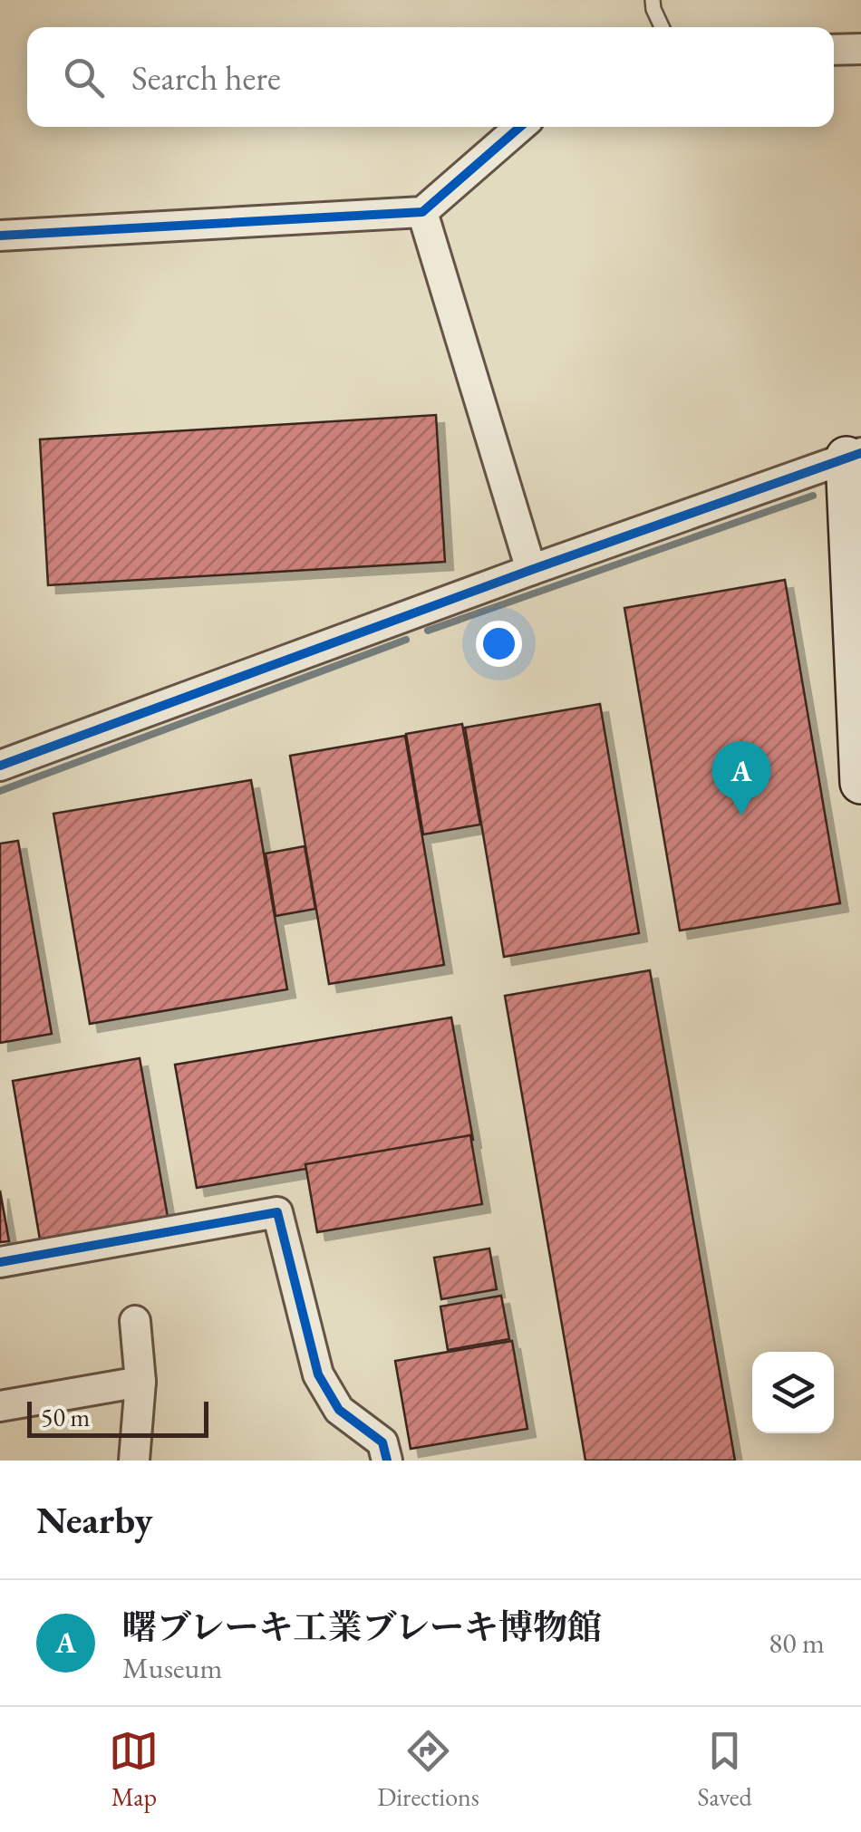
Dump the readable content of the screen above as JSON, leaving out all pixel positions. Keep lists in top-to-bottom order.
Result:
{
  "scale_bar": "50 m",
  "page": {
    "search": "Search here",
    "pins": "A",
    "scale": "50 m",
    "heading": "Nearby",
    "list": [
      {
        "mark": "A",
        "name": "曙ブレーキ工業ブレーキ博物館",
        "note": "Museum",
        "value": "80 m"
      }
    ],
    "nav": ["Map", "Directions", "Saved"]
  }
}
